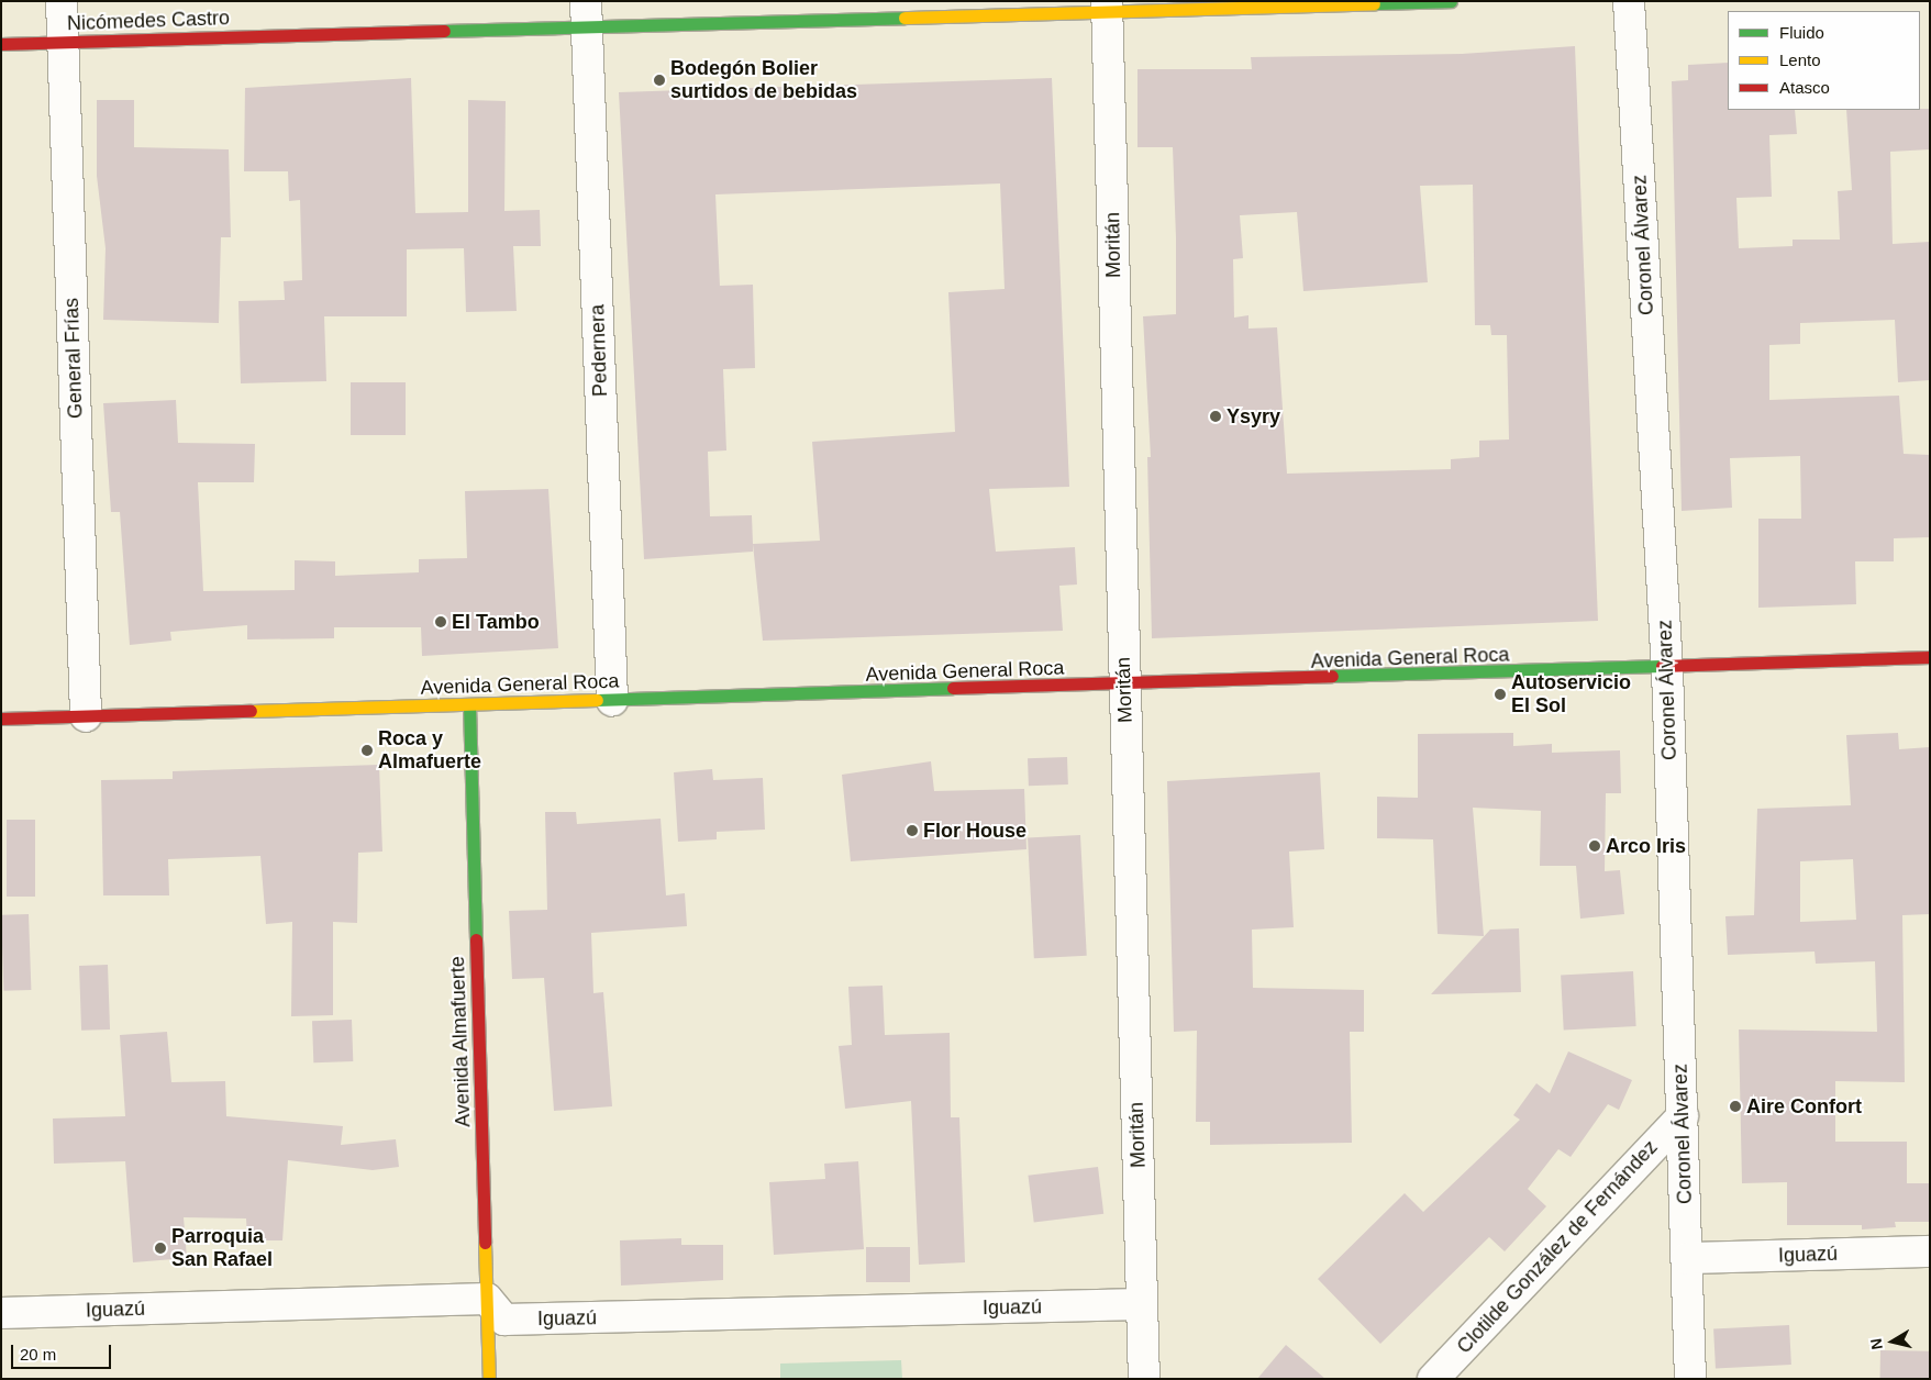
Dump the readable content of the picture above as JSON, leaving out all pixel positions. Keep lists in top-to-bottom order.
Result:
{
  "streets": {
    "main road": ["Nicómedes Castro", "Avenida General Roca", "Avenida Almafuerte"],
    "street": [
      "Moritán",
      "Coronel Álvarez",
      "Pedernera",
      "General Frías",
      "Clotilde González de Fernández",
      "Iguazú"
    ]
  },
  "crossings": [
    ["Nicómedes Castro", "Moritán"],
    ["Nicómedes Castro", "Pedernera"],
    ["Nicómedes Castro", "General Frías"],
    ["Moritán", "Avenida General Roca"],
    ["Moritán", "Iguazú"],
    ["Coronel Álvarez", "Avenida General Roca"],
    ["Coronel Álvarez", "Clotilde González de Fernández"],
    ["Coronel Álvarez", "Iguazú"],
    ["Pedernera", "Avenida General Roca"],
    ["General Frías", "Avenida General Roca"],
    ["Avenida General Roca", "Avenida Almafuerte"],
    ["Avenida Almafuerte", "Iguazú"]
  ],
  "places": [
    "Bodegón Bolier surtidos de bebidas",
    "Ysyry",
    "El Tambo",
    "Autoservicio El Sol",
    "Roca y Almafuerte",
    "Flor House",
    "Arco Iris",
    "Aire Confort",
    "Parroquia San Rafael"
  ],
  "legend": ["Fluido", "Lento", "Atasco"],
  "scale_bar": "20 m",
  "north": "left"
}
